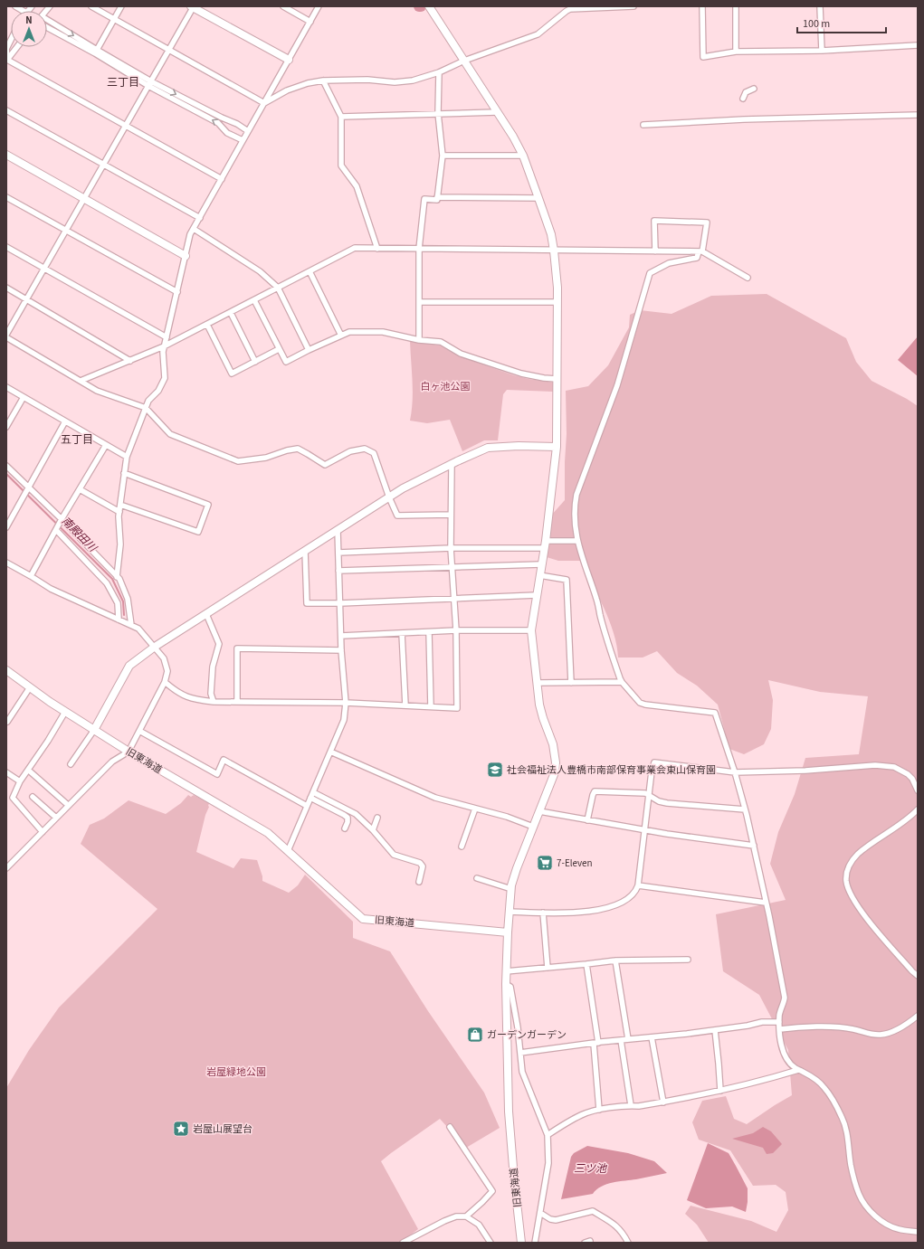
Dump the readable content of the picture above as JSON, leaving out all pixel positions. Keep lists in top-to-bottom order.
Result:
{
  "streets": {
    "street": ["旧東海道"]
  },
  "districts": ["三丁目", "五丁目"],
  "water": ["南殿田川", "三ツ池"],
  "parks": ["白ヶ池公園", "岩屋緑地公園"],
  "places": {
    "school or university": ["社会福祉法人豊橋市南部保育事業会東山保育園"],
    "supermarket": ["7-Eleven"],
    "shop": ["ガーデンガーデン"],
    "place": ["岩屋山展望台"]
  },
  "scale_bar": "100 m",
  "north": "top"
}
